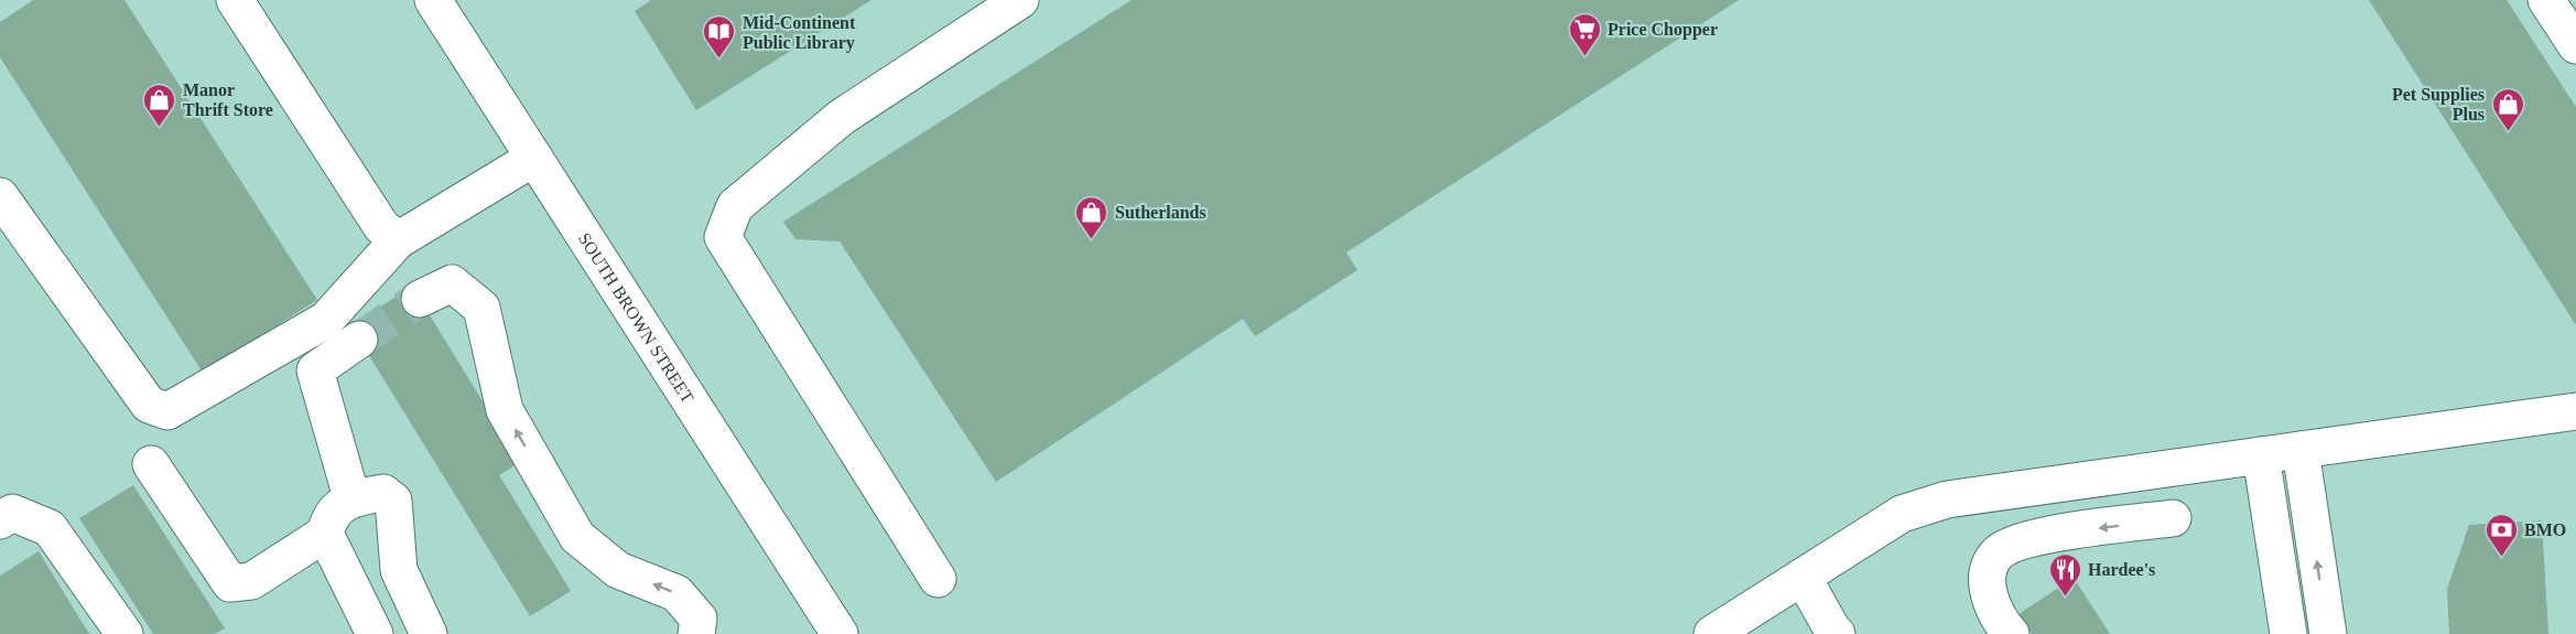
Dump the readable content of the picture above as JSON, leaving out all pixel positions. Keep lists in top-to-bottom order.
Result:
{
  "streets": {
    "street": ["SOUTH BROWN STREET"]
  },
  "places": {
    "supermarket": ["Price Chopper"],
    "library": ["Mid-Continent Public Library"],
    "shop": ["Manor Thrift Store", "Pet Supplies Plus", "Sutherlands"],
    "bank": ["BMO"],
    "restaurant": ["Hardee's"]
  }
}
